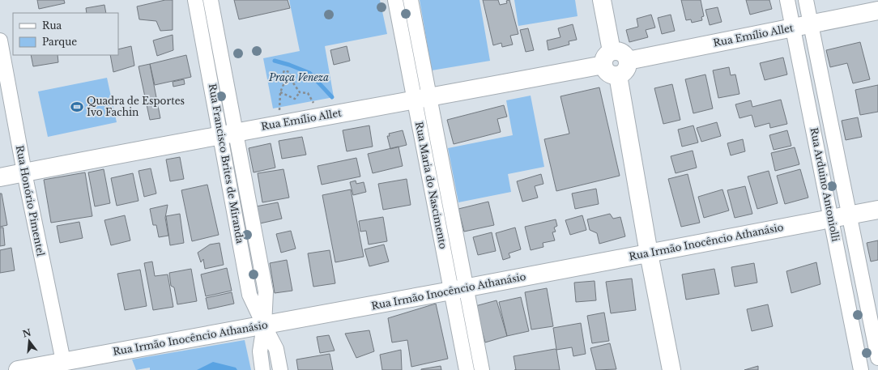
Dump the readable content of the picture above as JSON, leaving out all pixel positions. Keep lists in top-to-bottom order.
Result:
{
  "streets": {
    "street": [
      "Rua Emílio Allet",
      "Rua Francisco Brites de Miranda",
      "Rua Arduino Antoniolli",
      "Rua Maria do Nascimento",
      "Rua Honório Pimentel",
      "Rua Irmão Inocêncio Athanásio"
    ]
  },
  "crossings": [
    ["Rua Emílio Allet", "Rua Francisco Brites de Miranda"],
    ["Rua Emílio Allet", "Rua Arduino Antoniolli"],
    ["Rua Emílio Allet", "Rua Maria do Nascimento"],
    ["Rua Emílio Allet", "Rua Honório Pimentel"],
    ["Rua Francisco Brites de Miranda", "Rua Irmão Inocêncio Athanásio"],
    ["Rua Arduino Antoniolli", "Rua Irmão Inocêncio Athanásio"],
    ["Rua Maria do Nascimento", "Rua Irmão Inocêncio Athanásio"],
    ["Rua Honório Pimentel", "Rua Irmão Inocêncio Athanásio"]
  ],
  "parks": ["Praça Veneza"],
  "places": {
    "sports": ["Quadra de Esportes Ivo Fachin"]
  },
  "legend": ["Rua", "Parque"],
  "north": "top"
}
